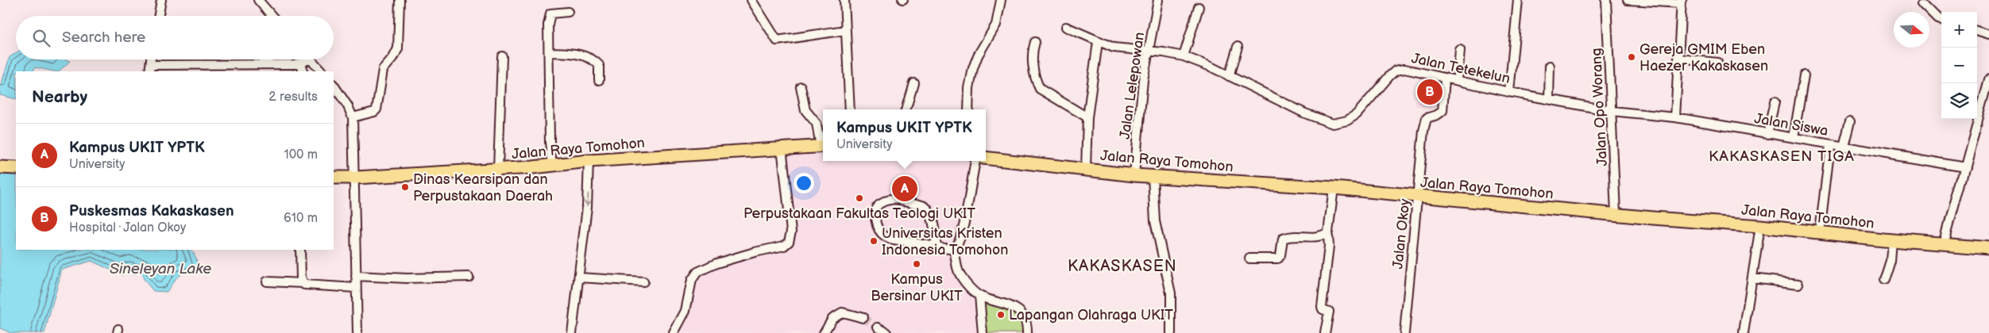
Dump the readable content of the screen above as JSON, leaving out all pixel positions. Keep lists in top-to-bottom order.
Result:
{
  "streets": {
    "highway": ["Jalan Raya Tomohon"],
    "street": [
      "Jalan Tetekelun",
      "Jalan Lelepowan",
      "Jalan Opo Worang",
      "Jalan Siswa",
      "Jalan Okoy"
    ]
  },
  "crossings": [
    ["Jalan Tetekelun", "Jalan Lelepowan"],
    ["Jalan Tetekelun", "Jalan Opo Worang"],
    ["Jalan Tetekelun", "Jalan Siswa"],
    ["Jalan Tetekelun", "Jalan Okoy"],
    ["Jalan Lelepowan", "Jalan Raya Tomohon"],
    ["Jalan Opo Worang", "Jalan Siswa"],
    ["Jalan Opo Worang", "Jalan Raya Tomohon"],
    ["Jalan Raya Tomohon", "Jalan Okoy"]
  ],
  "districts": ["KAKASKASEN TIGA", "KAKASKASEN"],
  "water": ["Sineleyan Lake"],
  "places": [
    "Gereja GMIM Eben Haezer Kakaskasen",
    "Dinas Kearsipan dan Perpustakaan Daerah",
    "Perpustakaan Fakultas Teologi UKIT",
    "Universitas Kristen Indonesia Tomohon",
    "Kampus Bersinar UKIT",
    "Lapangan Olahraga UKIT"
  ],
  "north": "right",
  "page": {
    "map_buttons": ["+", "−"],
    "search": "Search here",
    "heading": ["Nearby", "2 results"],
    "pins": ["B", "A"],
    "popup": ["Kampus UKIT YPTK", "University"],
    "list": [
      {
        "mark": "A",
        "name": "Kampus UKIT YPTK",
        "note": "University",
        "value": "100 m"
      },
      {
        "mark": "B",
        "name": "Puskesmas Kakaskasen",
        "note": "Hospital · Jalan Okoy",
        "value": "610 m"
      }
    ]
  }
}
